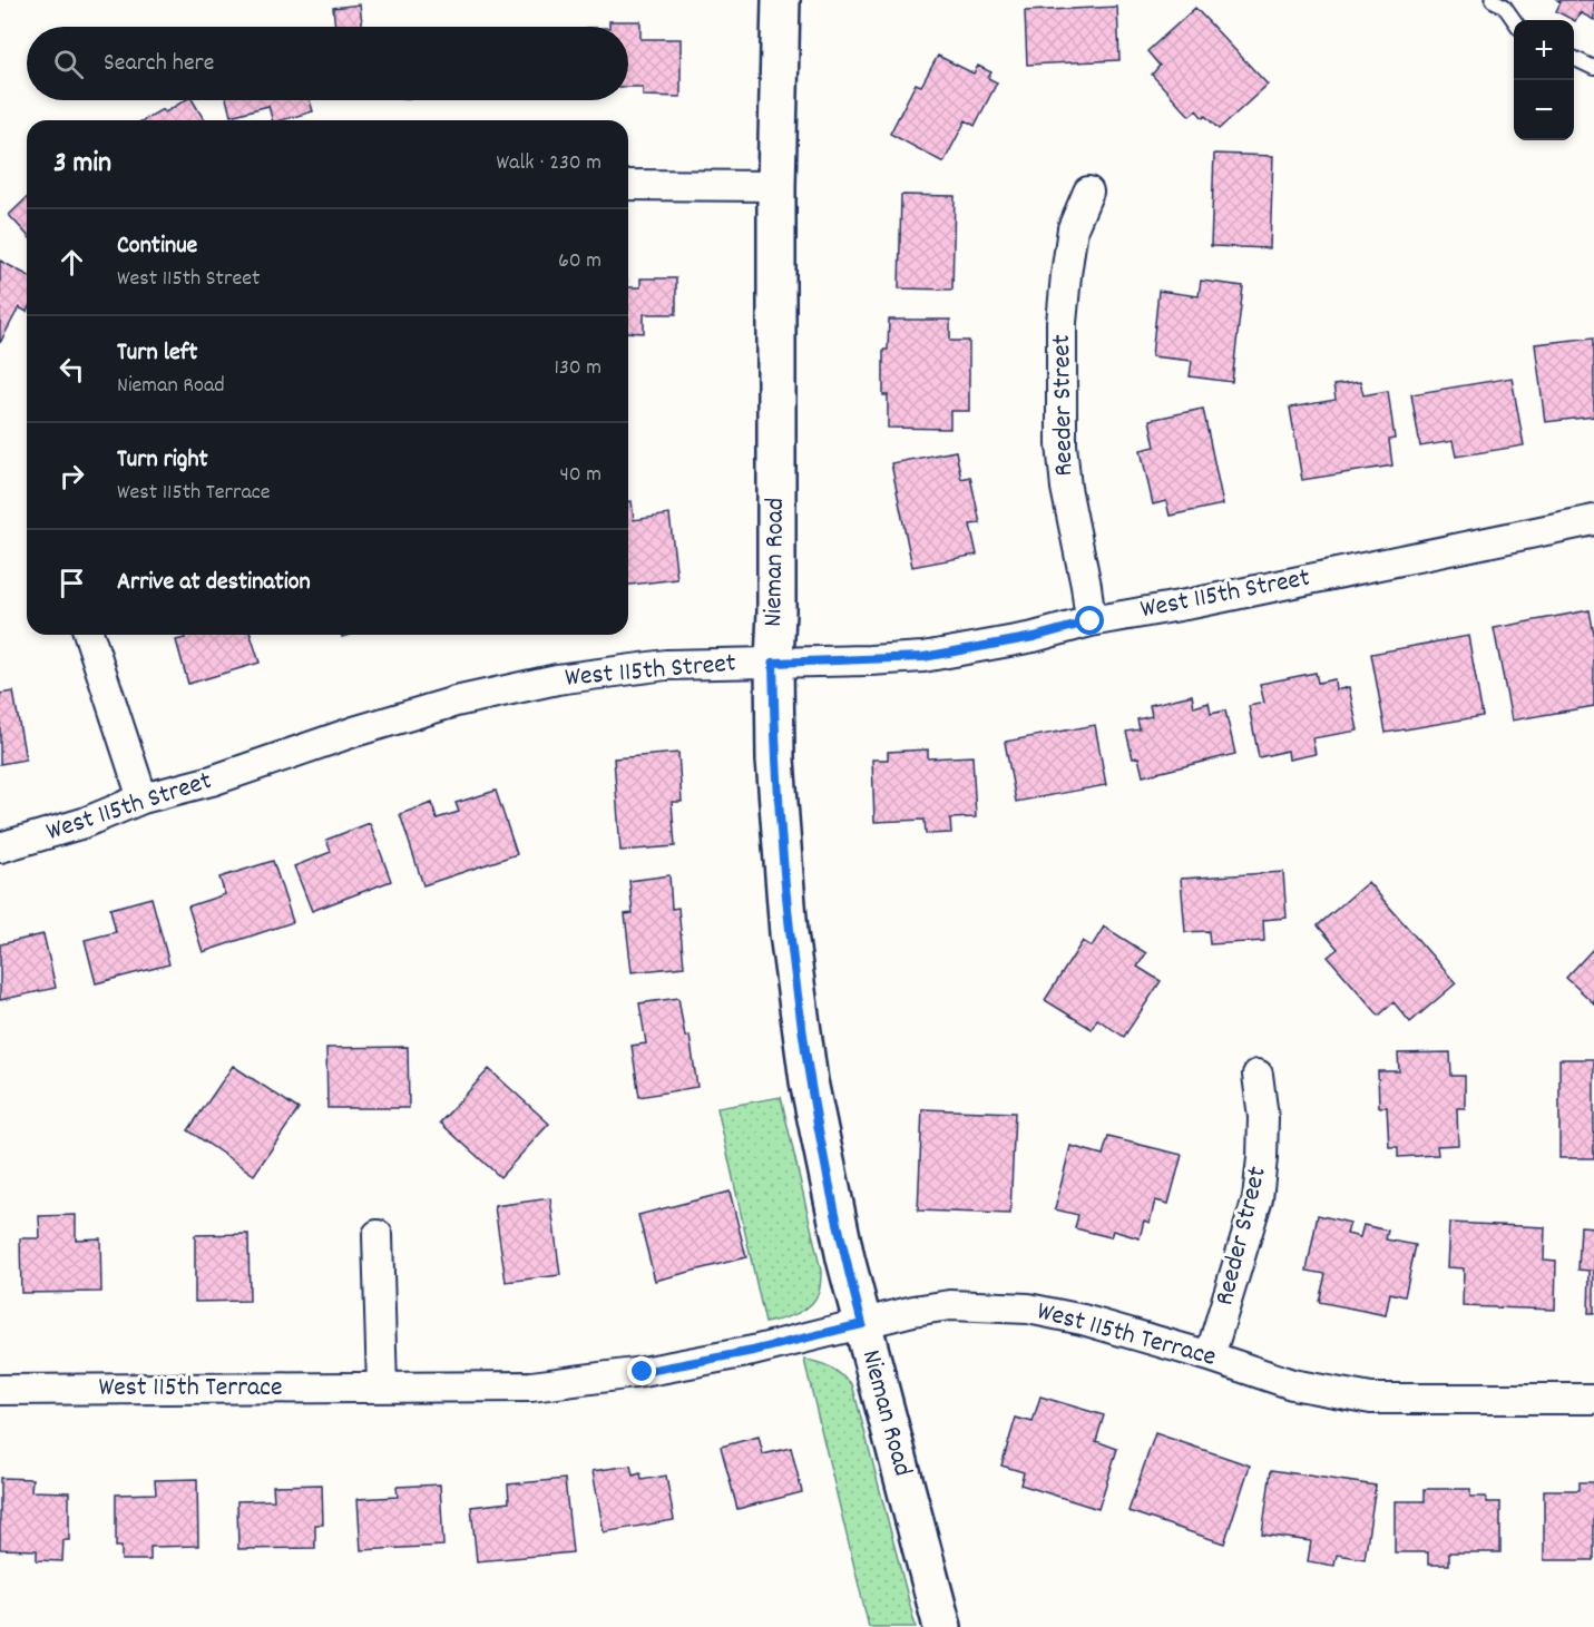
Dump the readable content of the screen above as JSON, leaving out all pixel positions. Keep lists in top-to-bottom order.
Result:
{
  "streets": {
    "street": [
      "Reeder Street",
      "Nieman Road",
      "West 115th Street",
      "West 115th Terrace"
    ]
  },
  "crossings": [
    ["Reeder Street", "West 115th Street"],
    ["Reeder Street", "West 115th Terrace"],
    ["Nieman Road", "West 115th Street"],
    ["Nieman Road", "West 115th Terrace"]
  ],
  "page": {
    "map_buttons": ["+", "−"],
    "search": "Search here",
    "heading": ["3 min", "Walk · 230 m"],
    "list": [
      ["Continue", "West 115th Street", "60 m"],
      ["Turn left", "Nieman Road", "130 m"],
      ["Turn right", "West 115th Terrace", "40 m"],
      "Arrive at destination"
    ]
  }
}
